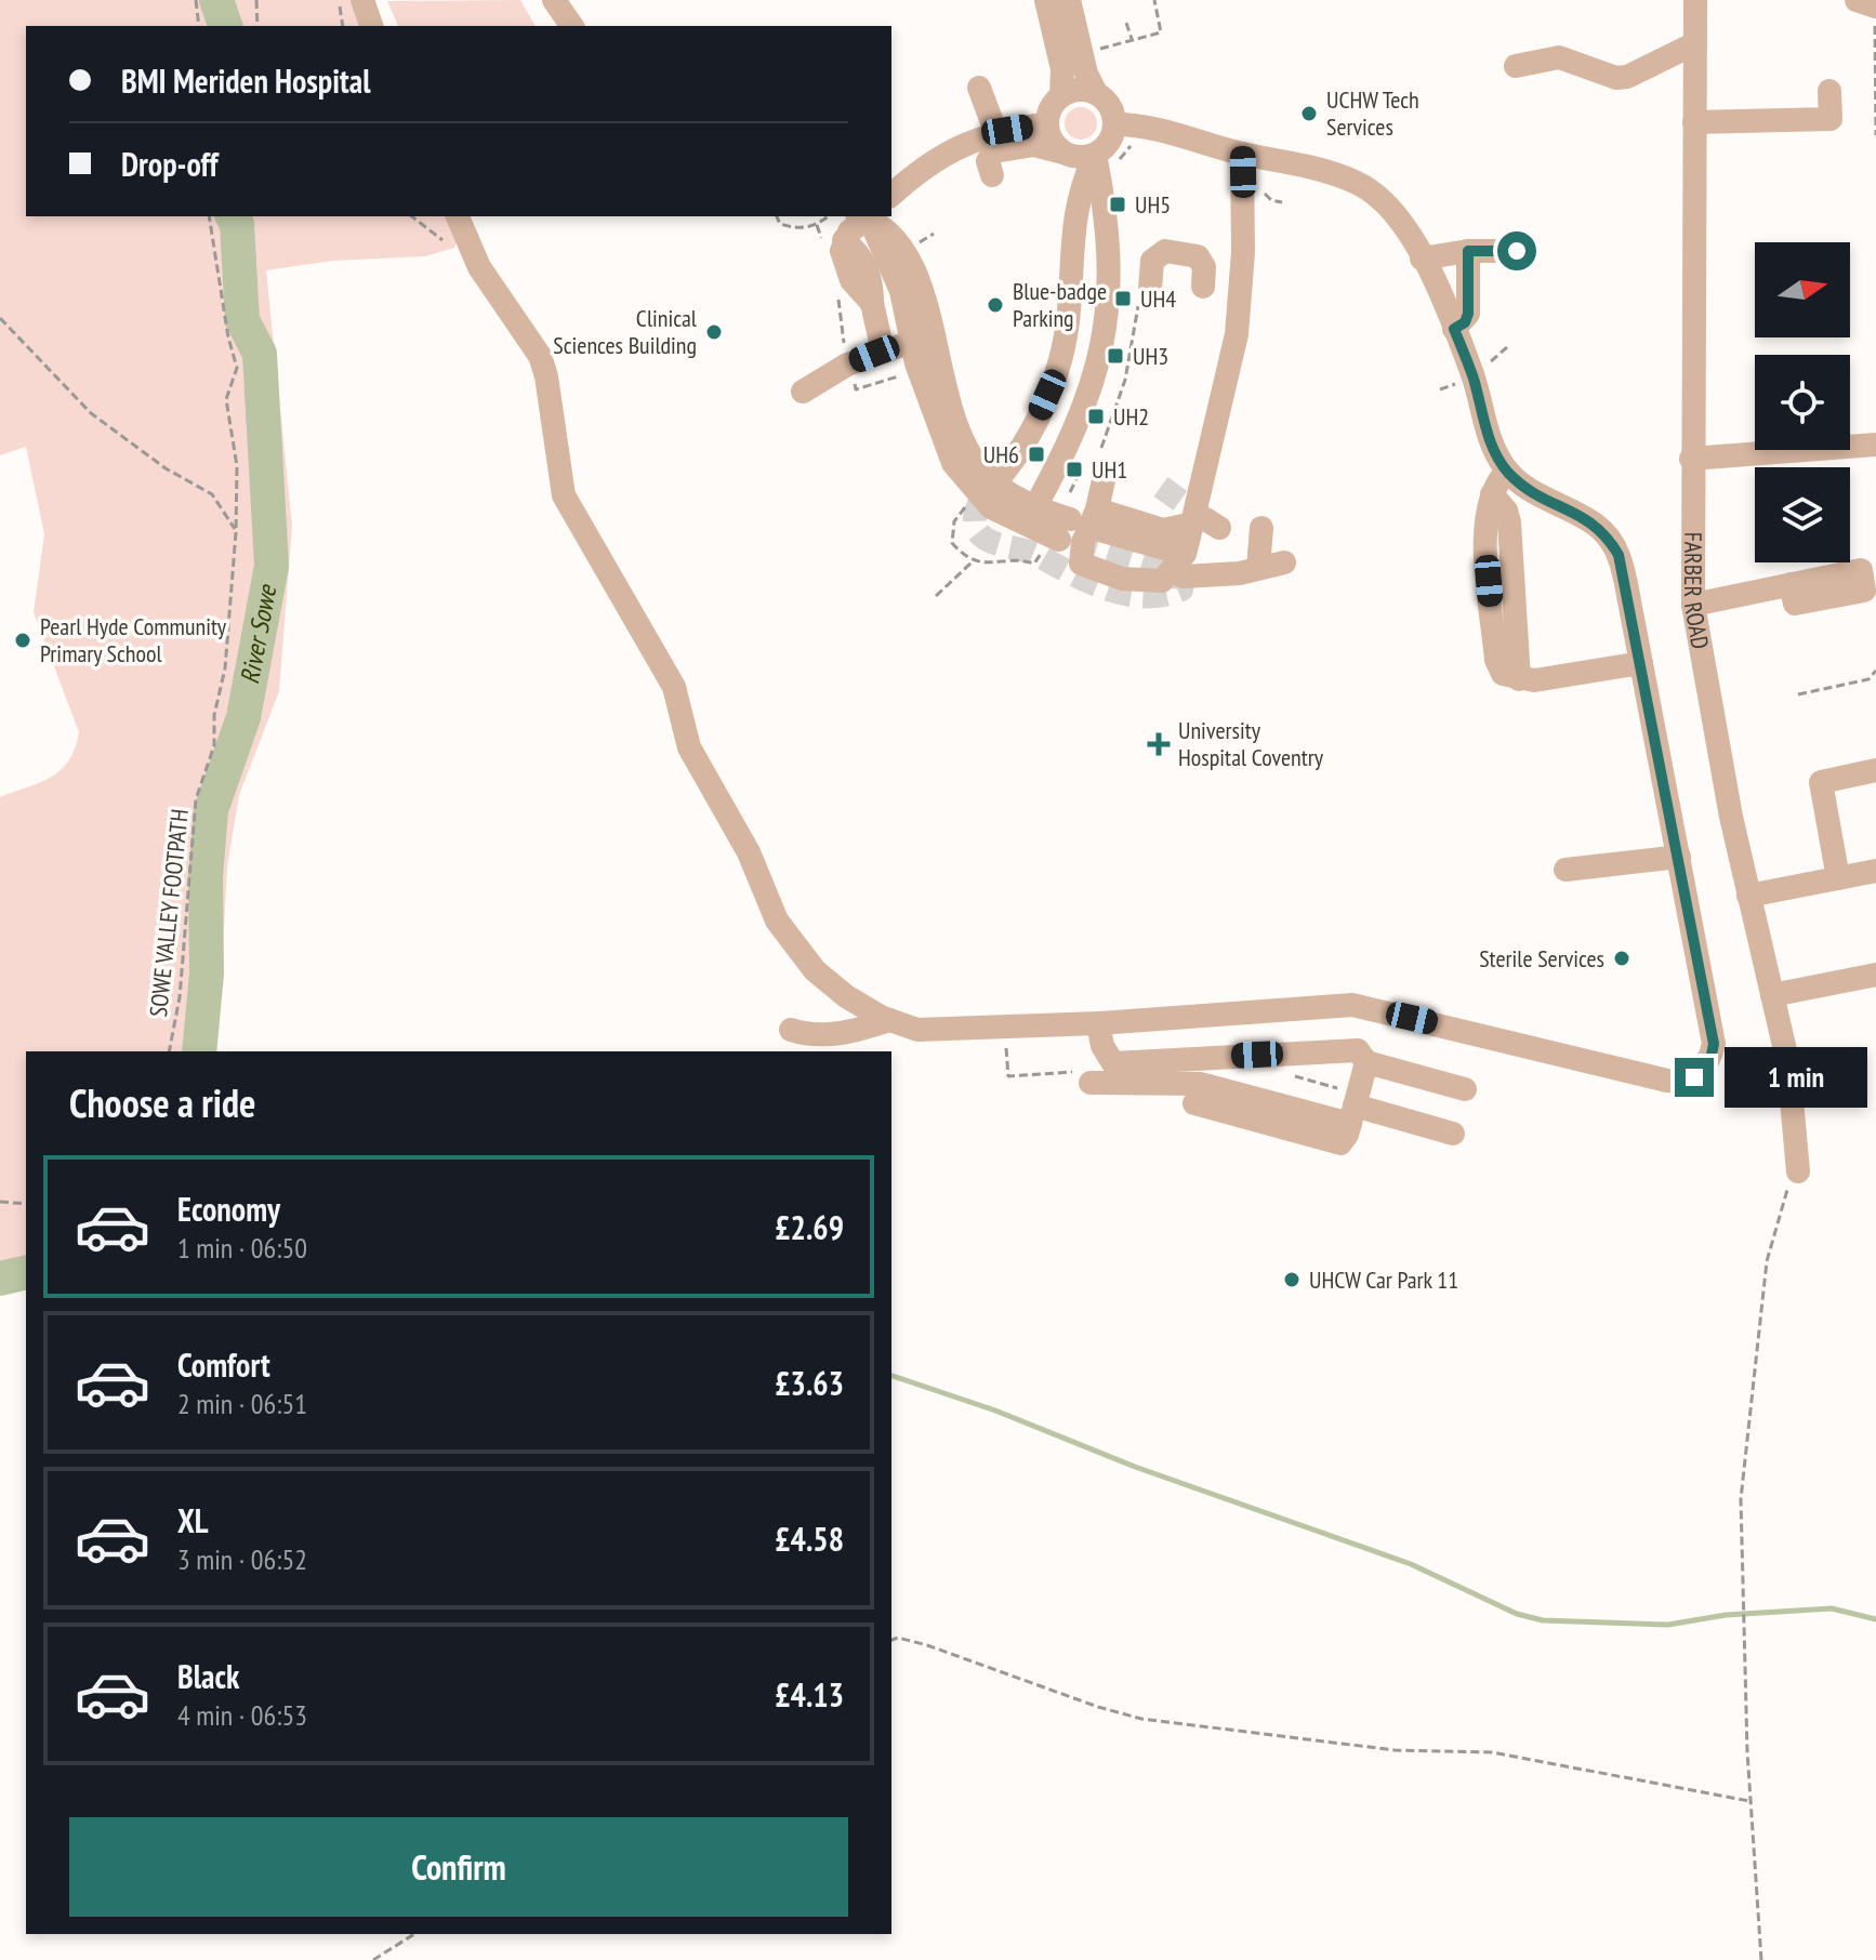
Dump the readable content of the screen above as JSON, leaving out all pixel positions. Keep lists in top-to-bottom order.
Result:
{
  "streets": {
    "street": ["FARBER ROAD"],
    "path": ["SOWE VALLEY FOOTPATH"]
  },
  "water": ["River Sowe"],
  "places": {
    "other": [
      "UCHW Tech Services",
      "Blue-badge Parking",
      "Clinical Sciences Building",
      "Pearl Hyde Community Primary School",
      "Sterile Services",
      "UHCW Car Park 11"
    ],
    "transit": [
      "UH5",
      "UH4",
      "UH3",
      "UH2",
      "UH6",
      "UH1"
    ],
    "health": ["University Hospital Coventry"]
  },
  "north": "right",
  "page": {
    "banner": ["BMI Meriden Hospital", "Drop-off"],
    "bubble": "1 min",
    "heading": "Choose a ride",
    "list": [
      {
        "name": "Economy",
        "note": "1 min · 06:50",
        "value": "£2.69"
      },
      {
        "name": "Comfort",
        "note": "2 min · 06:51",
        "value": "£3.63"
      },
      {
        "name": "XL",
        "note": "3 min · 06:52",
        "value": "£4.58"
      },
      {
        "name": "Black",
        "note": "4 min · 06:53",
        "value": "£4.13"
      }
    ],
    "buttons": "Confirm"
  }
}
